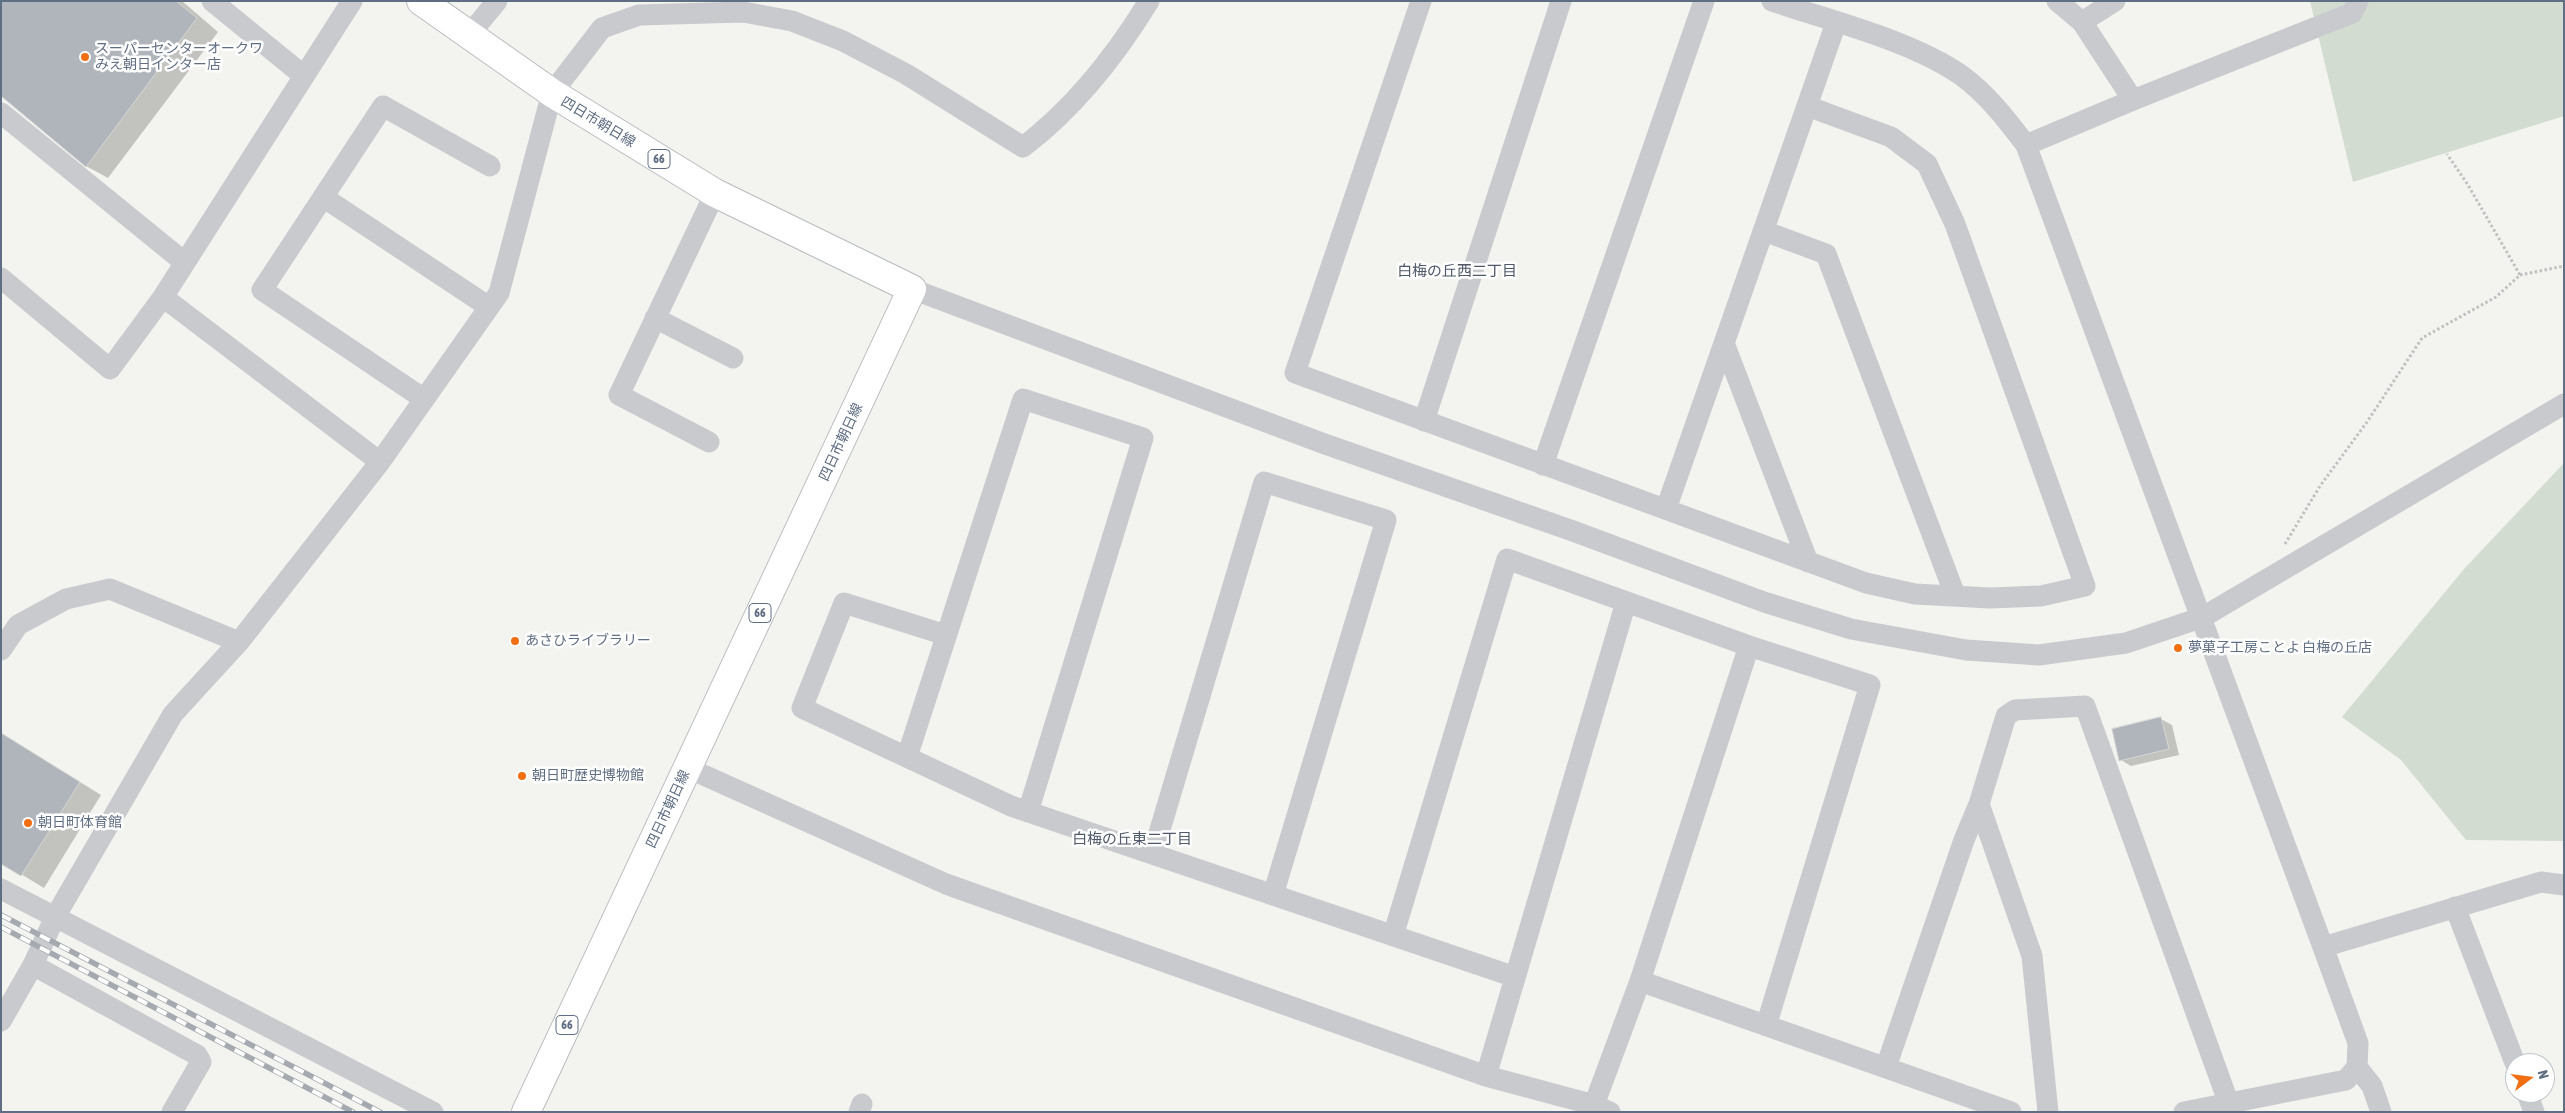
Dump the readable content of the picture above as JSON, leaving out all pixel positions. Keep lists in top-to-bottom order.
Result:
{
  "streets": {
    "main road": ["四日市朝日線", "66"]
  },
  "districts": ["白梅の丘西二丁目", "白梅の丘東二丁目"],
  "places": [
    "スーパーセンターオークワ みえ朝日インター店",
    "あさひライブラリー",
    "夢菓子工房ことよ 白梅の丘店",
    "朝日町歴史博物館",
    "朝日町体育館"
  ],
  "north": "right"
}
